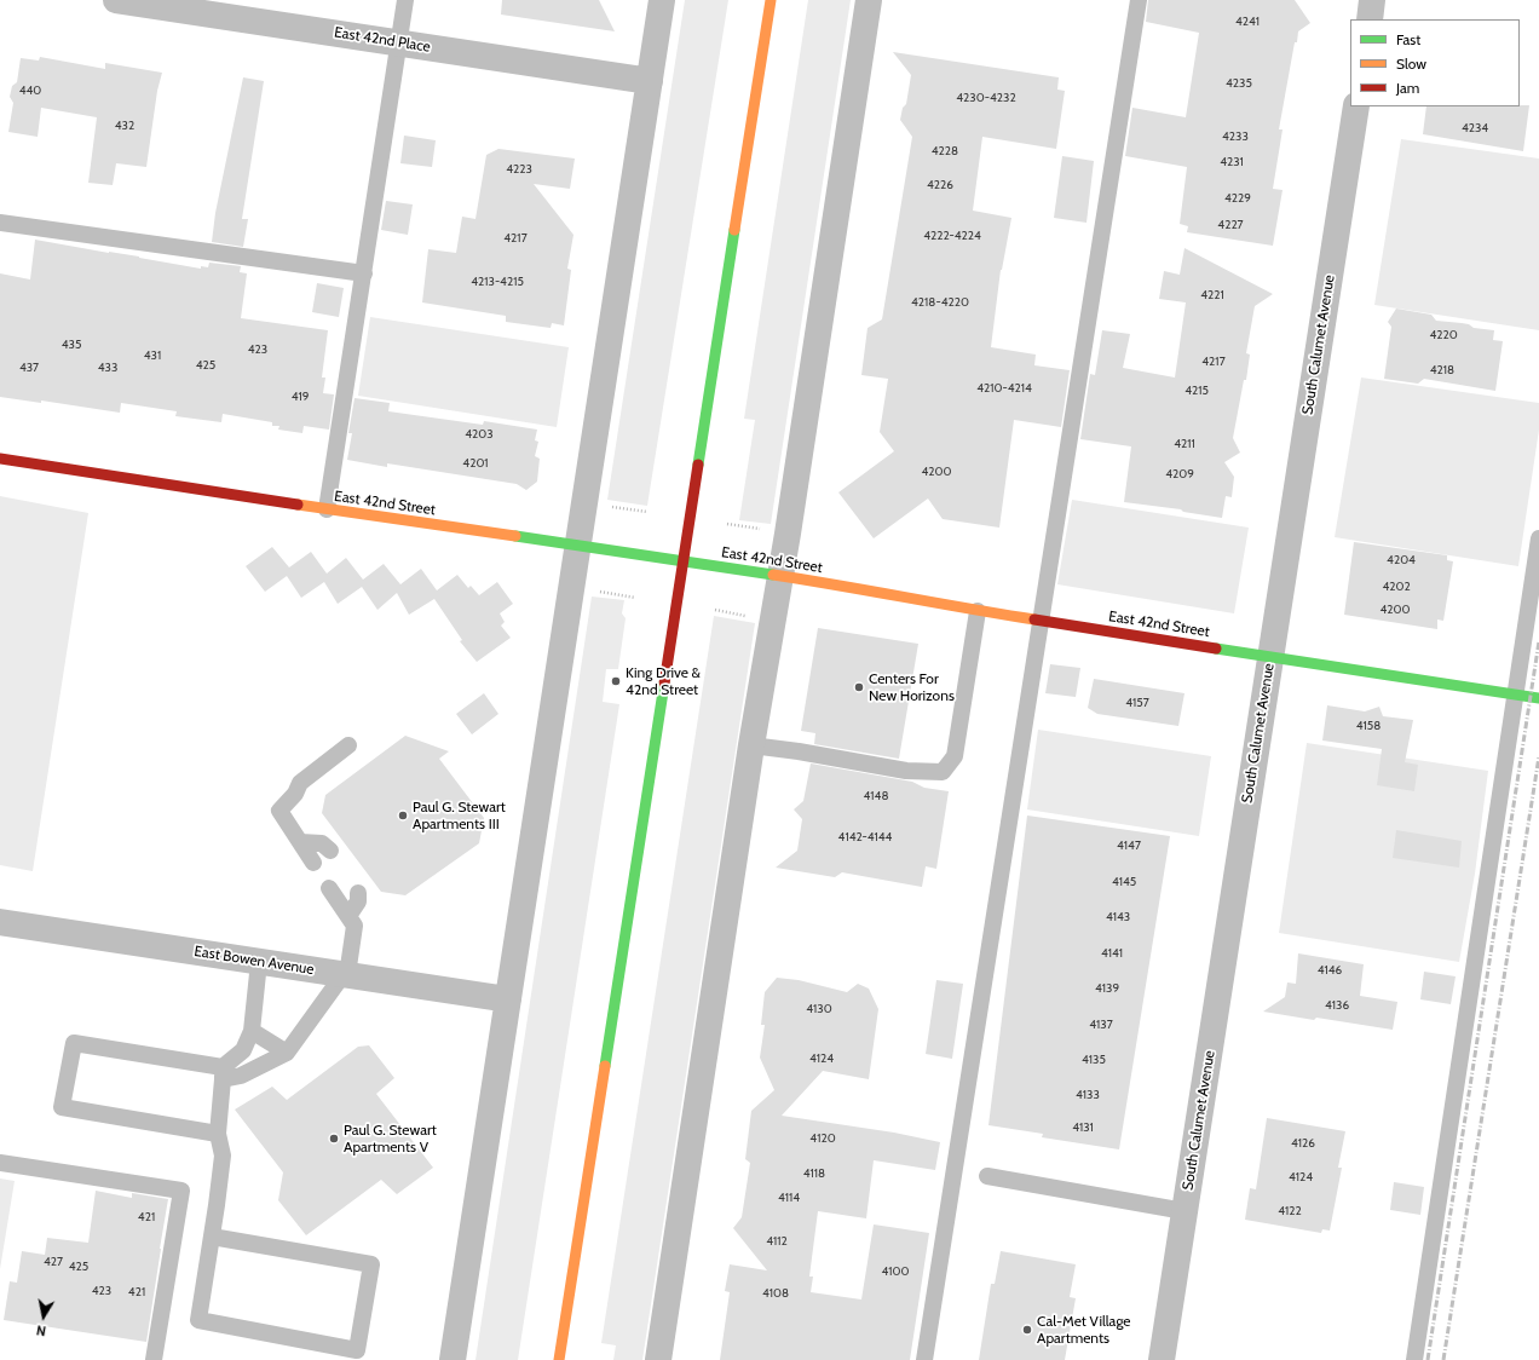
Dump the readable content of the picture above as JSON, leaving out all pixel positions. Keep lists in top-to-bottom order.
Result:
{
  "streets": {
    "street": [
      "East 42nd Place",
      "South Calumet Avenue",
      "East 42nd Street",
      "East Bowen Avenue"
    ]
  },
  "crossings": [
    ["South Calumet Avenue", "East 42nd Street"]
  ],
  "places": [
    "King Drive & 42nd Street",
    "Centers For New Horizons",
    "Paul G. Stewart Apartments III",
    "Paul G. Stewart Apartments V",
    "Cal-Met Village Apartments"
  ],
  "house_numbers": [
    "4241",
    "4235",
    "440",
    "4230-4232",
    "432",
    "4234",
    "4233",
    "4228",
    "4231",
    "4223",
    "4226",
    "4229",
    "4227",
    "4222-4224",
    "4217",
    "4213-4215",
    "4221",
    "4218-4220",
    "4220",
    "435",
    "423",
    "431",
    "4217",
    "425",
    "437",
    "433",
    "4218",
    "4210-4214",
    "4215",
    "419",
    "4203",
    "4211",
    "4201",
    "4200",
    "4209",
    "4204",
    "4202",
    "4200",
    "4157",
    "4158",
    "4148",
    "4142-4144",
    "4147",
    "4145",
    "4143",
    "4141",
    "4146",
    "4139",
    "4136",
    "4130",
    "4137",
    "4124",
    "4135",
    "4133",
    "4131",
    "4120",
    "4126",
    "4118",
    "4124",
    "4114",
    "4122",
    "421",
    "4112",
    "427",
    "425",
    "4100",
    "423",
    "421",
    "4108"
  ],
  "legend": ["Fast", "Slow", "Jam"],
  "north": "bottom"
}
